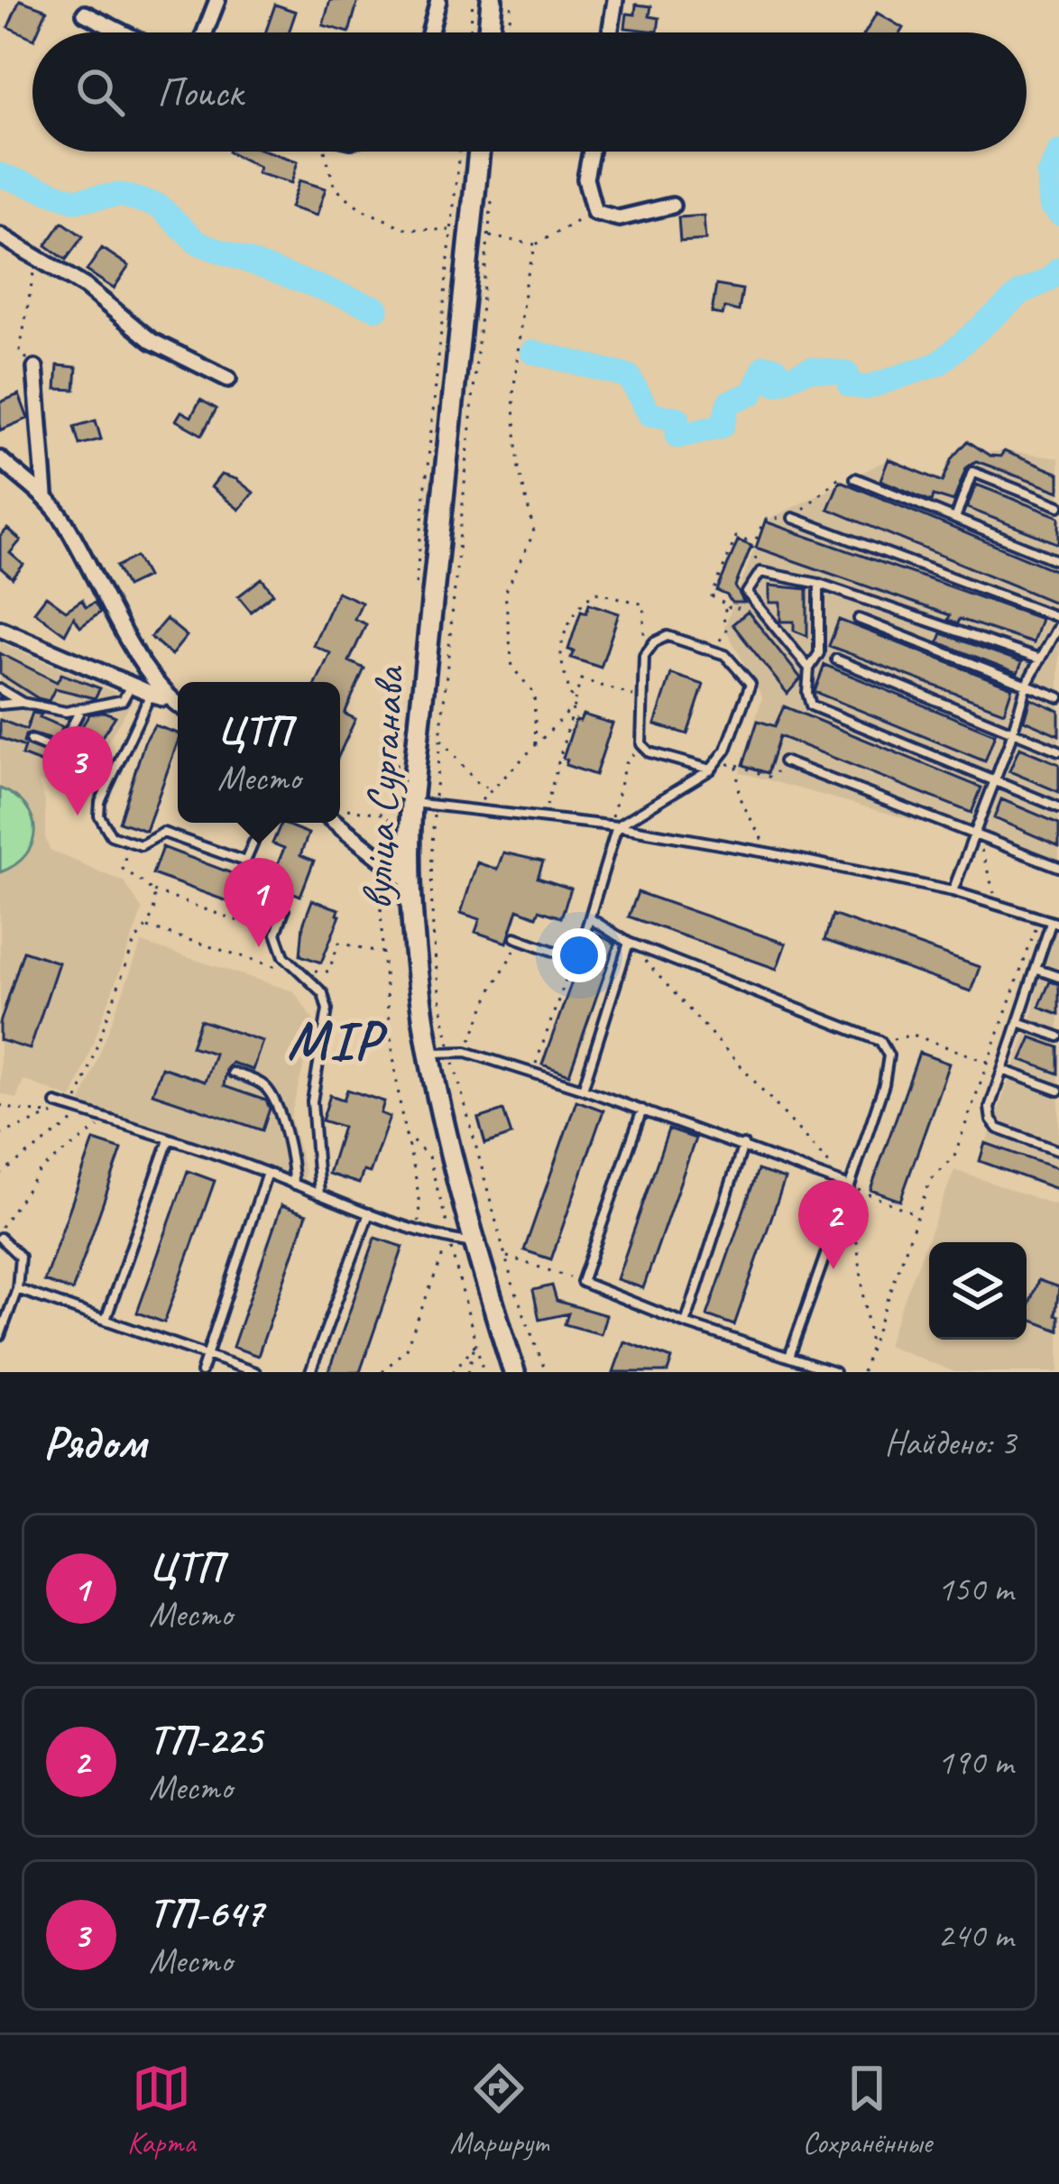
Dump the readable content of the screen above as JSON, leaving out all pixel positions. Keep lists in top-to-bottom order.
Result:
{
  "streets": {
    "main road": ["вуліца Сурганава"]
  },
  "districts": ["МІР"],
  "page": {
    "search": "Поиск",
    "popup": ["ЦТП", "Место"],
    "pins": ["3", "1", "2"],
    "heading": ["Рядом", "Найдено: 3"],
    "list": [
      {
        "mark": "1",
        "name": "ЦТП",
        "note": "Место",
        "value": "150 m"
      },
      {
        "mark": "2",
        "name": "ТП-225",
        "note": "Место",
        "value": "190 m"
      },
      {
        "mark": "3",
        "name": "ТП-647",
        "note": "Место",
        "value": "240 m"
      }
    ],
    "nav": ["Карта", "Маршрут", "Сохранённые"]
  }
}
